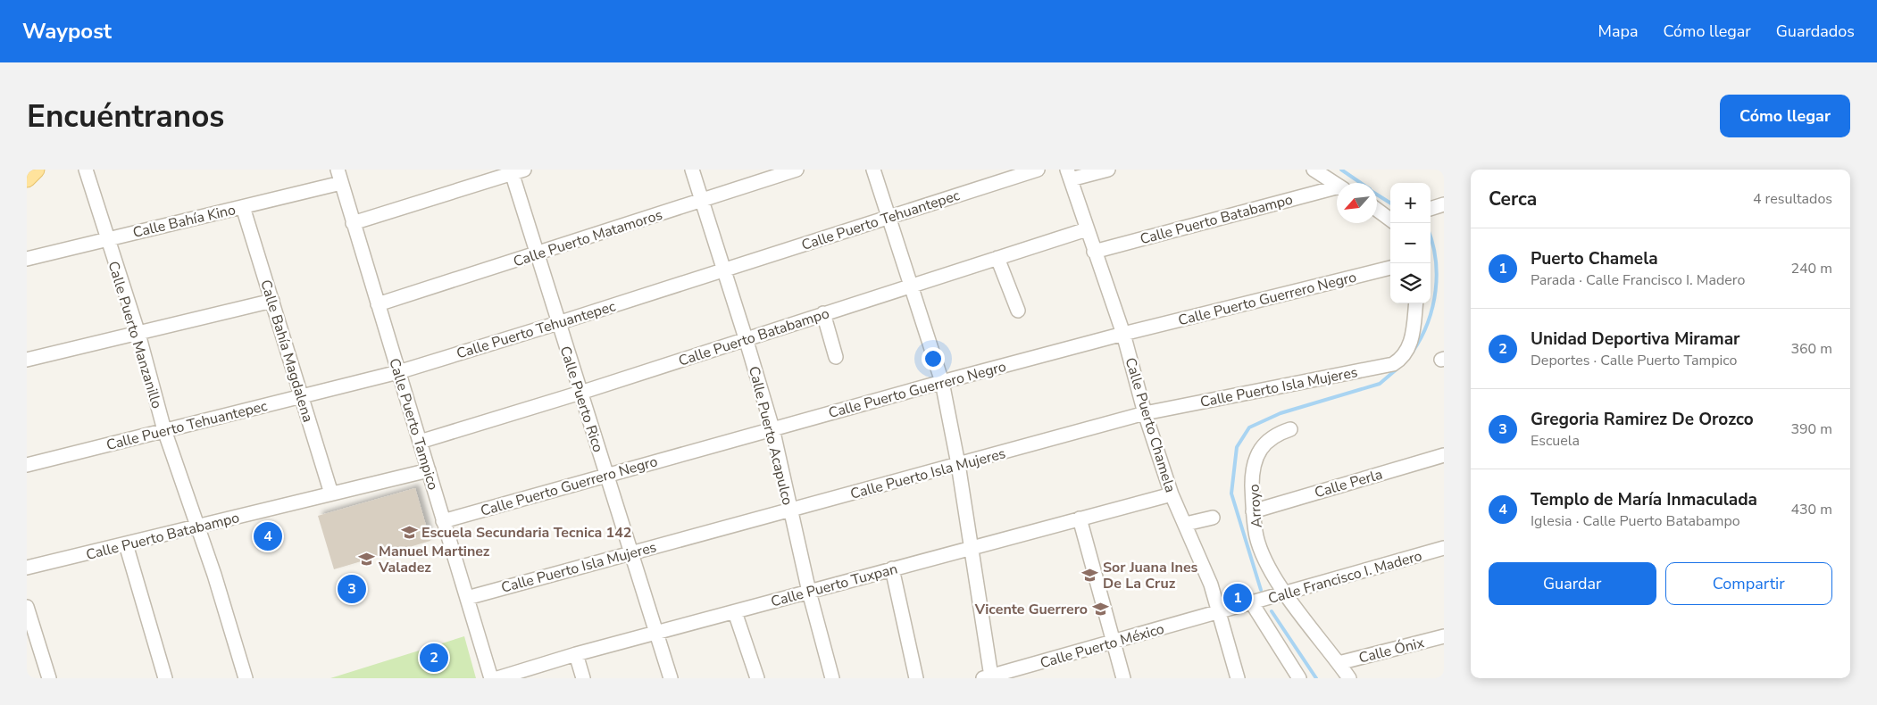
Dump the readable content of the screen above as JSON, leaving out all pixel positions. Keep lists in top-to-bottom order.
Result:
{
  "streets": {
    "street": [
      "Calle Puerto Batabampo",
      "Calle Puerto Tehuantepec",
      "Calle Bahía Kino",
      "Calle Puerto Matamoros",
      "Calle Puerto Guerrero Negro",
      "Calle Puerto Manzanillo",
      "Calle Bahía Magdalena",
      "Calle Puerto Isla Mujeres",
      "Calle Puerto Rico",
      "Calle Puerto Tampico",
      "Calle Puerto Chamela",
      "Calle Puerto Acapulco",
      "Calle Perla",
      "Arroyo",
      "Calle Francisco I. Madero",
      "Calle Puerto Tuxpan",
      "Calle Puerto México",
      "Calle Ónix"
    ]
  },
  "crossings": [
    ["Calle Puerto Batabampo", "Calle Puerto Manzanillo"],
    ["Calle Puerto Batabampo", "Calle Bahía Magdalena"],
    ["Calle Puerto Batabampo", "Calle Puerto Rico"],
    ["Calle Puerto Batabampo", "Calle Puerto Tampico"],
    ["Calle Puerto Batabampo", "Calle Puerto Chamela"],
    ["Calle Puerto Batabampo", "Calle Puerto Acapulco"],
    ["Calle Puerto Tehuantepec", "Calle Puerto Manzanillo"],
    ["Calle Puerto Tehuantepec", "Calle Bahía Magdalena"],
    ["Calle Puerto Tehuantepec", "Calle Puerto Rico"],
    ["Calle Puerto Tehuantepec", "Calle Puerto Tampico"],
    ["Calle Puerto Tehuantepec", "Calle Puerto Acapulco"],
    ["Calle Bahía Kino", "Calle Puerto Manzanillo"],
    ["Calle Bahía Kino", "Calle Bahía Magdalena"],
    ["Calle Bahía Kino", "Calle Puerto Tampico"],
    ["Calle Puerto Matamoros", "Calle Puerto Rico"],
    ["Calle Puerto Matamoros", "Calle Puerto Tampico"],
    ["Calle Puerto Matamoros", "Calle Puerto Acapulco"],
    ["Calle Puerto Guerrero Negro", "Calle Puerto Rico"],
    ["Calle Puerto Guerrero Negro", "Calle Puerto Tampico"],
    ["Calle Puerto Guerrero Negro", "Calle Puerto Chamela"],
    ["Calle Puerto Guerrero Negro", "Calle Puerto Acapulco"],
    ["Calle Puerto Isla Mujeres", "Calle Puerto Rico"],
    ["Calle Puerto Isla Mujeres", "Calle Puerto Tampico"],
    ["Calle Puerto Isla Mujeres", "Calle Puerto Chamela"],
    ["Calle Puerto Isla Mujeres", "Calle Puerto Acapulco"],
    ["Calle Puerto Rico", "Calle Puerto Tuxpan"],
    ["Calle Puerto Chamela", "Calle Francisco I. Madero"],
    ["Calle Puerto Chamela", "Calle Puerto Tuxpan"],
    ["Calle Puerto Chamela", "Calle Puerto México"],
    ["Calle Puerto Acapulco", "Calle Puerto Tuxpan"],
    ["Calle Perla", "Arroyo"],
    ["Arroyo", "Calle Francisco I. Madero"],
    ["Arroyo", "Calle Ónix"],
    ["Calle Francisco I. Madero", "Calle Puerto México"]
  ],
  "places": {
    "school or university": [
      "Escuela Secundaria Tecnica 142",
      "Manuel Martinez Valadez",
      "Sor Juana Ines De La Cruz",
      "Vicente Guerrero"
    ]
  },
  "north": "bottom left",
  "page": {
    "header": "Waypost",
    "nav": ["Mapa", "Cómo llegar", "Guardados"],
    "buttons": [
      "Cómo llegar",
      ["Guardar", "Compartir"]
    ],
    "title": "Encuéntranos",
    "heading": ["Cerca", "4 resultados"],
    "map_buttons": ["+", "−"],
    "list": [
      {
        "mark": "1",
        "name": "Puerto Chamela",
        "note": "Parada · Calle Francisco I. Madero",
        "value": "240 m"
      },
      {
        "mark": "2",
        "name": "Unidad Deportiva Miramar",
        "note": "Deportes · Calle Puerto Tampico",
        "value": "360 m"
      },
      {
        "mark": "3",
        "name": "Gregoria Ramirez De Orozco",
        "note": "Escuela",
        "value": "390 m"
      },
      {
        "mark": "4",
        "name": "Templo de María Inmaculada",
        "note": "Iglesia · Calle Puerto Batabampo",
        "value": "430 m"
      }
    ],
    "pins": [
      "4",
      "3",
      "1",
      "2"
    ]
  }
}
